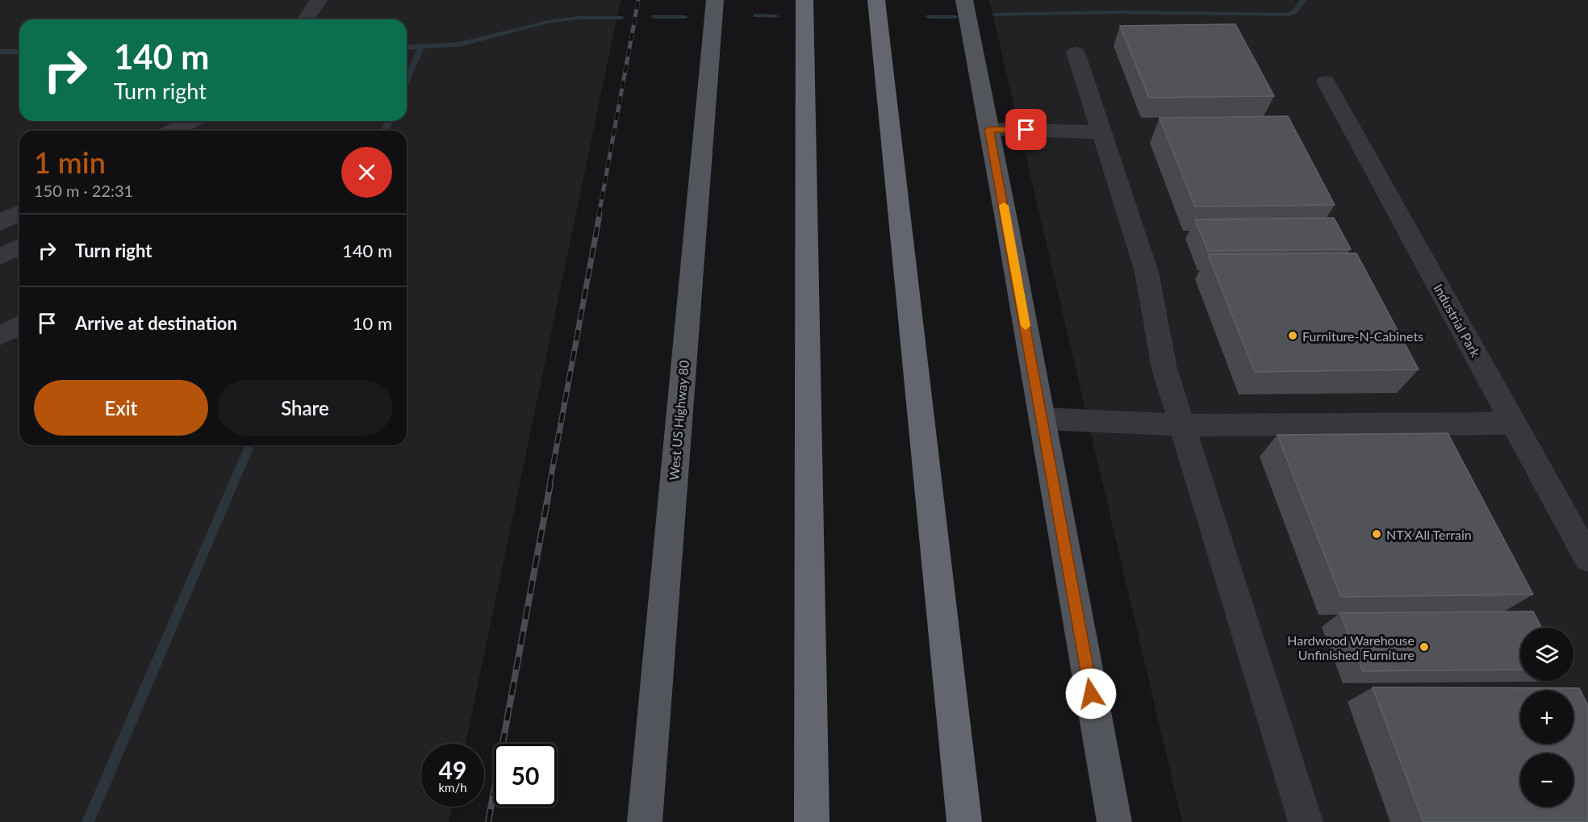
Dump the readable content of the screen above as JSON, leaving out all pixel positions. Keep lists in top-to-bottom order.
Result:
{
  "streets": {
    "main road": ["West US Highway 80"],
    "lane": ["Industrial Park"]
  },
  "places": ["Furniture-N-Cabinets", "NTX All Terrain", "Hardwood Warehouse Unfinished Furniture"],
  "page": {
    "turn": ["140 m", "Turn right"],
    "heading": ["1 min", "150 m · 22:31"],
    "list": [
      {
        "name": "Turn right",
        "value": "140 m"
      },
      {
        "name": "Arrive at destination",
        "value": "10 m"
      }
    ],
    "buttons": ["Exit", "Share"],
    "map_buttons": ["+", "−"],
    "speed": "49 km/h",
    "limit": "50"
  }
}
